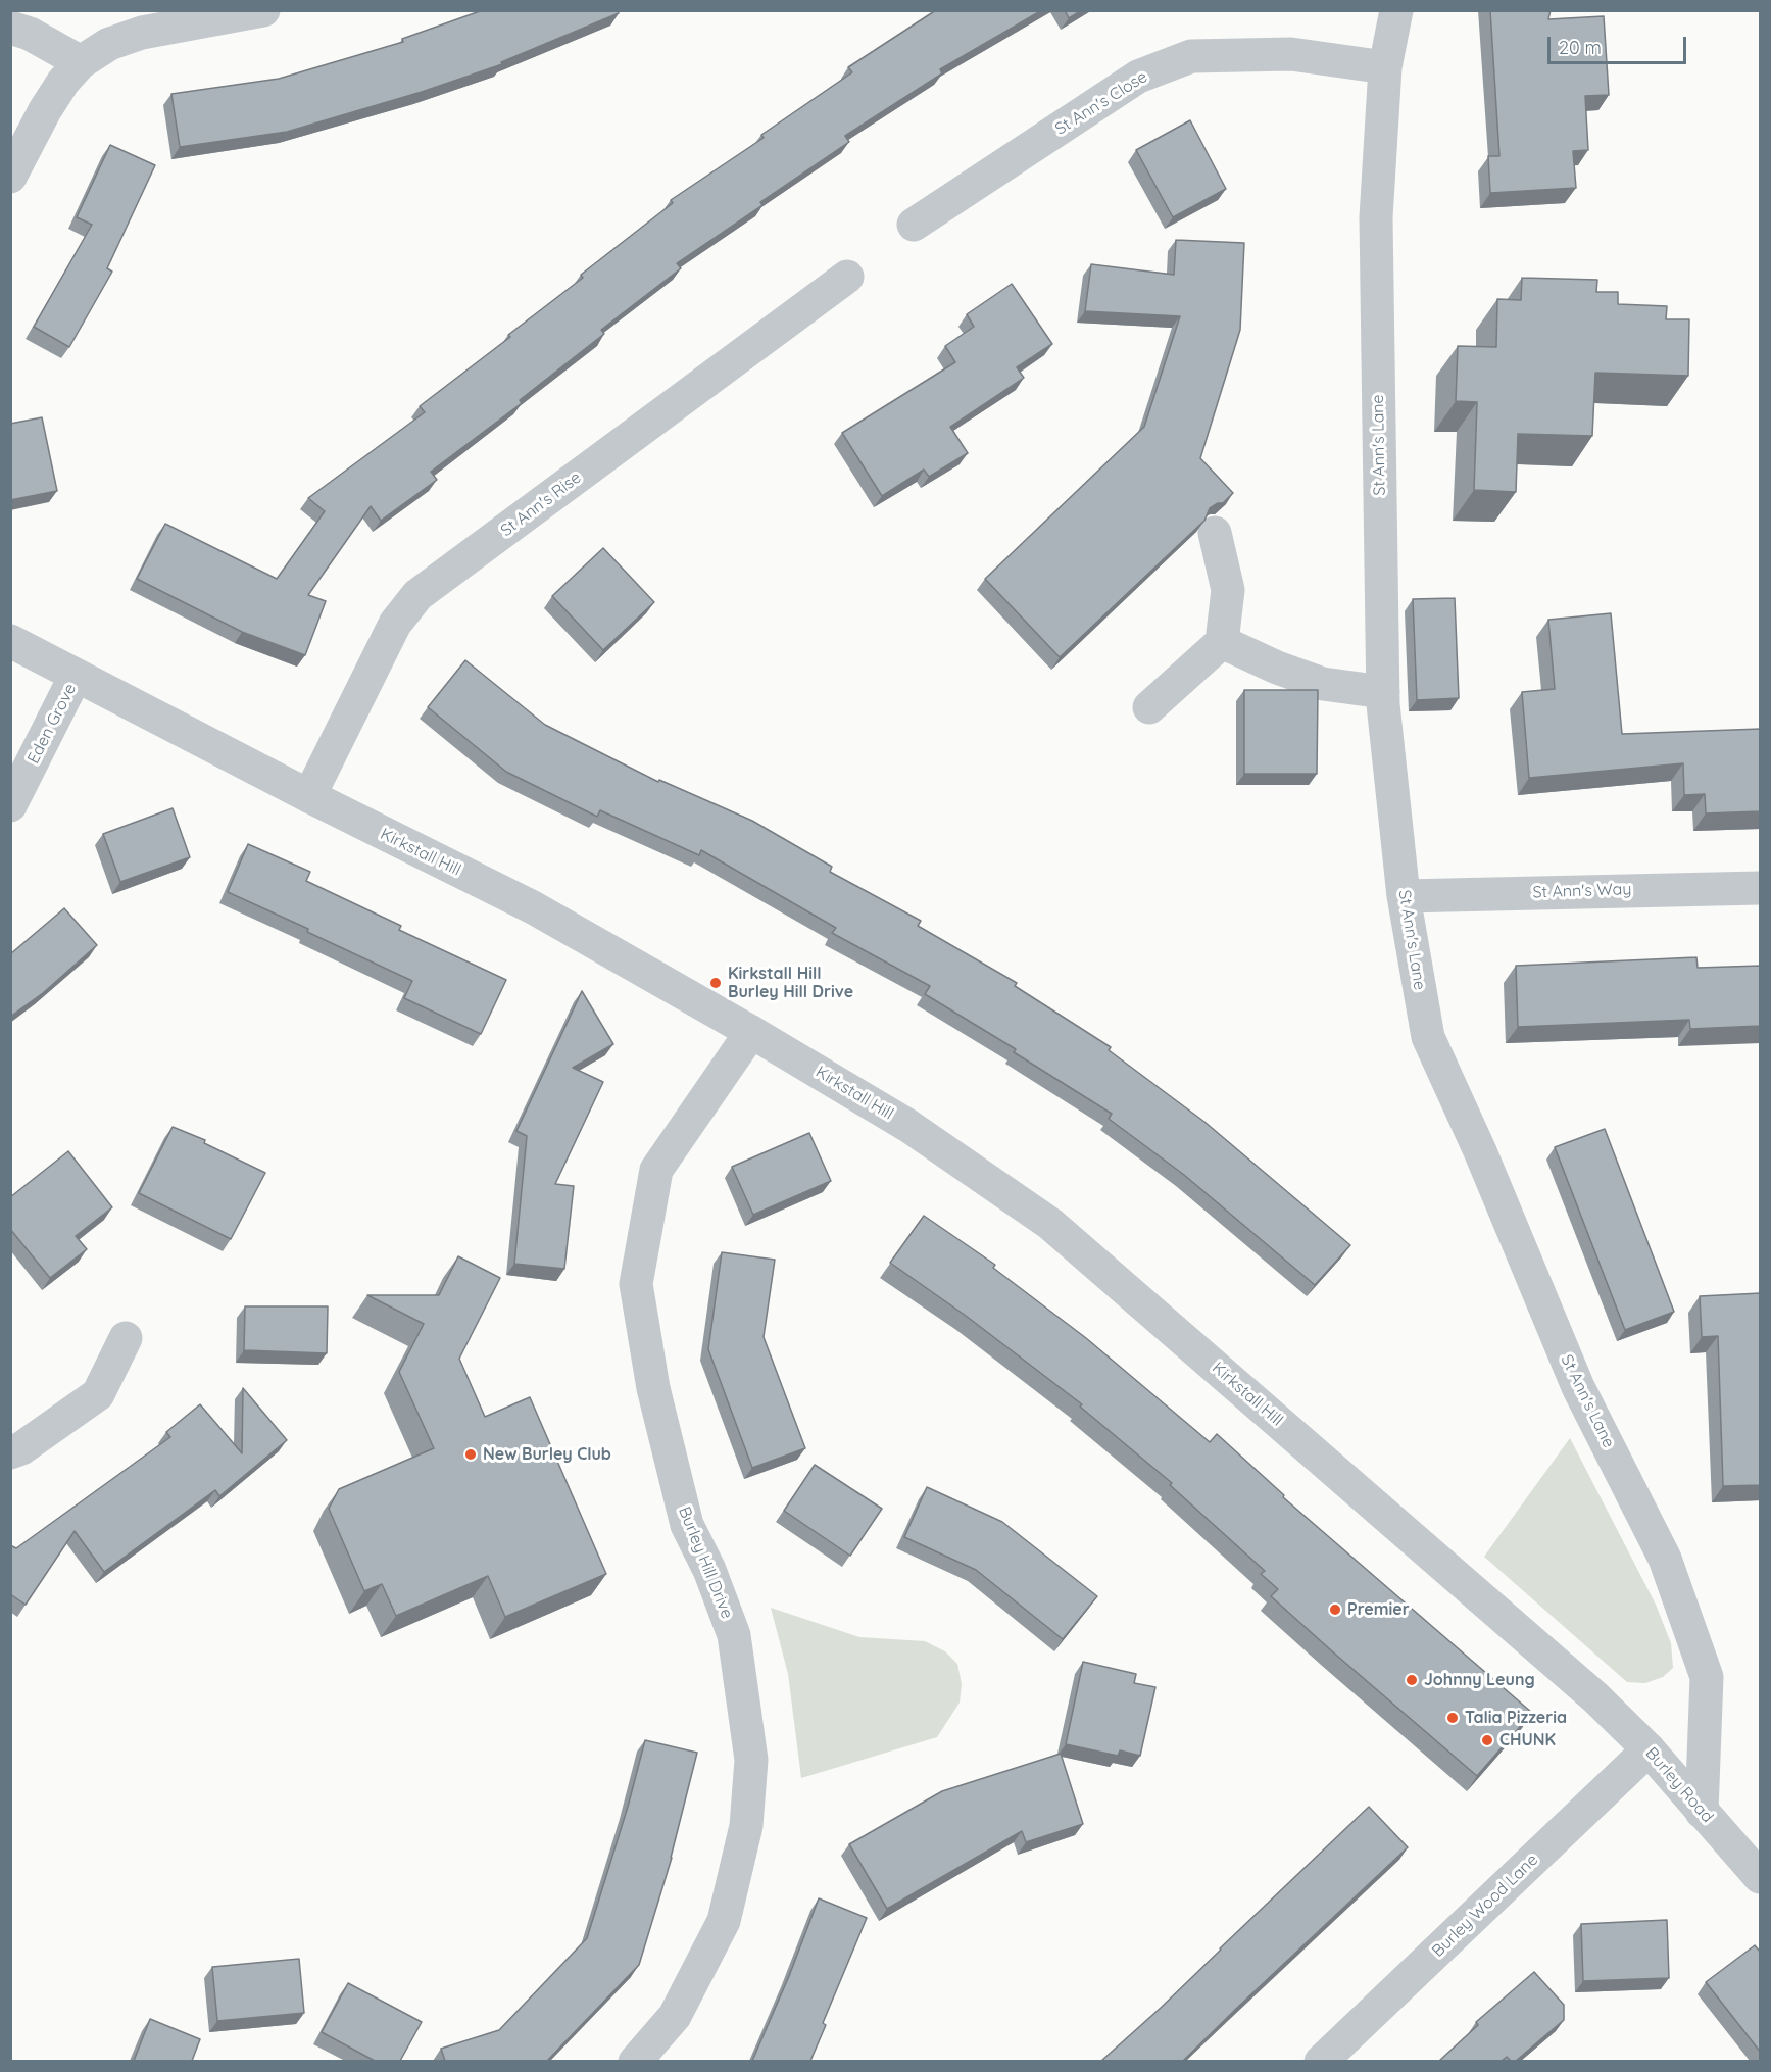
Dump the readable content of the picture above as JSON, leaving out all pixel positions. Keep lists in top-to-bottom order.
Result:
{
  "streets": {
    "street": [
      "St Ann's Close",
      "St Ann's Lane",
      "St Ann's Rise",
      "Eden Grove",
      "Kirkstall Hill",
      "St Ann's Way",
      "Burley Hill Drive",
      "Burley Road",
      "Burley Wood Lane"
    ]
  },
  "crossings": [
    ["St Ann's Close", "St Ann's Lane"],
    ["St Ann's Lane", "St Ann's Way"],
    ["St Ann's Lane", "Burley Road"],
    ["St Ann's Rise", "Kirkstall Hill"],
    ["Eden Grove", "Kirkstall Hill"],
    ["Kirkstall Hill", "Burley Hill Drive"],
    ["Kirkstall Hill", "Burley Road"],
    ["Burley Road", "Burley Wood Lane"]
  ],
  "places": [
    "Kirkstall Hill Burley Hill Drive",
    "New Burley Club",
    "Premier",
    "Johnny Leung",
    "Talia Pizzeria",
    "CHUNK"
  ],
  "scale_bar": "20 m"
}
